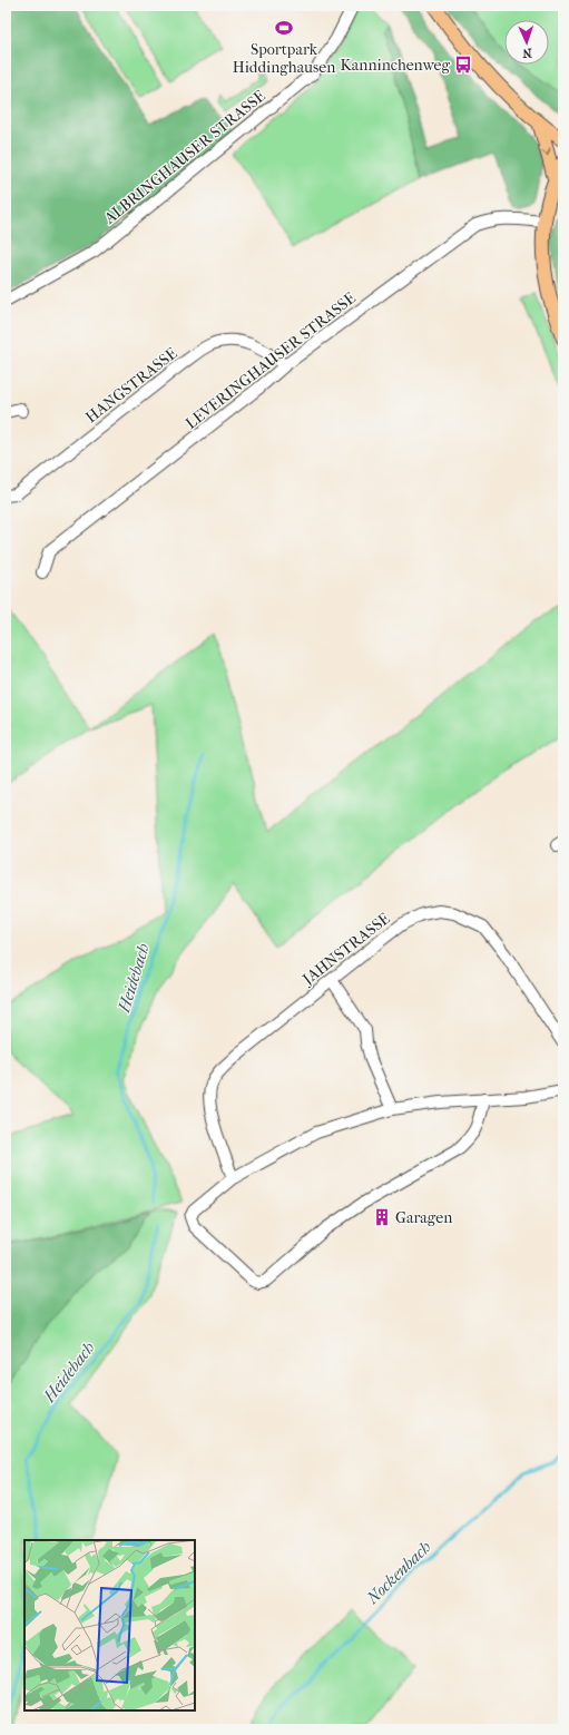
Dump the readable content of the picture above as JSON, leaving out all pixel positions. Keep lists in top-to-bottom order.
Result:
{
  "streets": {
    "street": [
      "ALBRINGHAUSER STRASSE",
      "LEVERINGHAUSER STRASSE",
      "HANGSTRASSE",
      "JAHNSTRASSE"
    ]
  },
  "crossings": [
    ["LEVERINGHAUSER STRASSE", "HANGSTRASSE"]
  ],
  "water": ["Heidebach", "Nockenbach"],
  "places": {
    "sports": ["Sportpark Hiddinghausen"],
    "bus stop": ["Kanninchenweg"],
    "building": ["Garagen"]
  },
  "north": "bottom"
}
